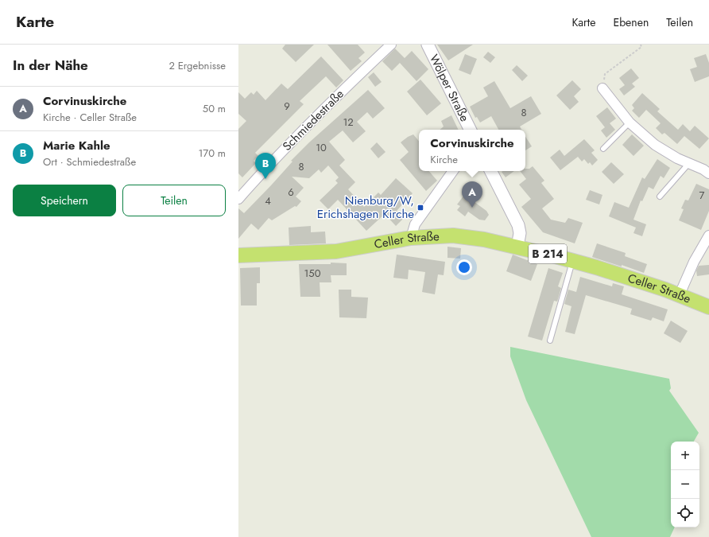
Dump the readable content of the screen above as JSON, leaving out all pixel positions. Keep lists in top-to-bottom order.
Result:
{
  "streets": {
    "main road": ["Celler Straße", "B 214"],
    "street": ["Wölper Straße", "Schmiedestraße"]
  },
  "places": {
    "transit": ["Nienburg/W, Erichshagen Kirche"]
  },
  "house_numbers": [
    "9",
    "8",
    "12",
    "10",
    "8",
    "6",
    "7",
    "4",
    "150"
  ],
  "page": {
    "header": "Karte",
    "nav": ["Karte", "Ebenen", "Teilen"],
    "heading": ["In der Nähe", "2 Ergebnisse"],
    "list": [
      {
        "mark": "A",
        "name": "Corvinuskirche",
        "note": "Kirche · Celler Straße",
        "value": "50 m"
      },
      {
        "mark": "B",
        "name": "Marie Kahle",
        "note": "Ort · Schmiedestraße",
        "value": "170 m"
      }
    ],
    "popup": ["Corvinuskirche", "Kirche"],
    "pins": ["B", "A"],
    "buttons": ["Speichern", "Teilen"],
    "map_buttons": ["+", "−"]
  }
}
